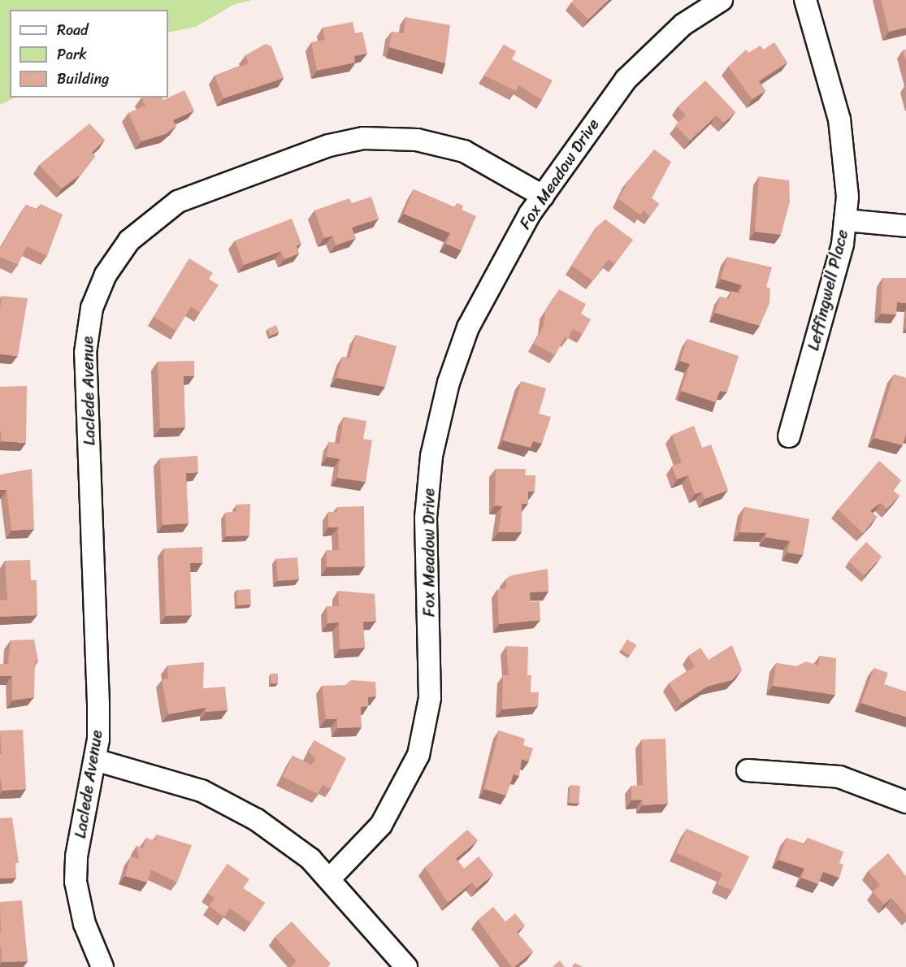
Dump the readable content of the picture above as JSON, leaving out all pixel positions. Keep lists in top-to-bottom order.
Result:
{
  "streets": {
    "street": ["Fox Meadow Drive", "Leffingwell Place", "Laclede Avenue"]
  },
  "crossings": [
    ["Fox Meadow Drive", "Laclede Avenue"]
  ],
  "legend": ["Road", "Park", "Building"]
}
